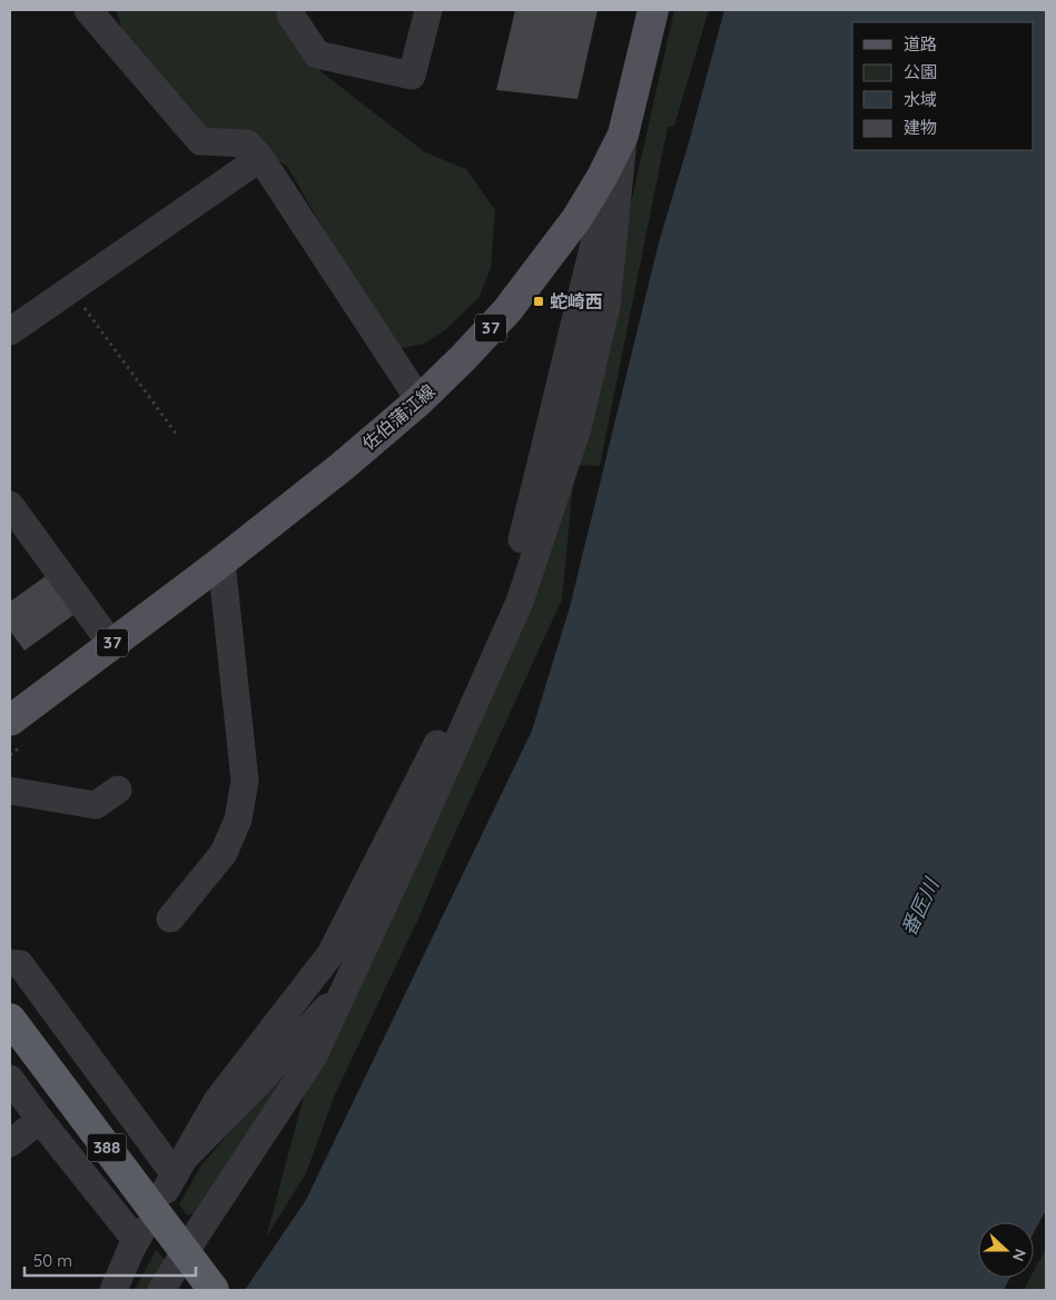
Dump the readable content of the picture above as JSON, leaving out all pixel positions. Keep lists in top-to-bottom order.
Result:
{
  "streets": {
    "highway": ["388"],
    "main road": ["37", "佐伯蒲江線"]
  },
  "water": ["番匠川"],
  "places": {
    "transit": ["蛇崎西"]
  },
  "legend": [
    "道路",
    "公園",
    "水域",
    "建物"
  ],
  "scale_bar": "50 m",
  "north": "right"
}
